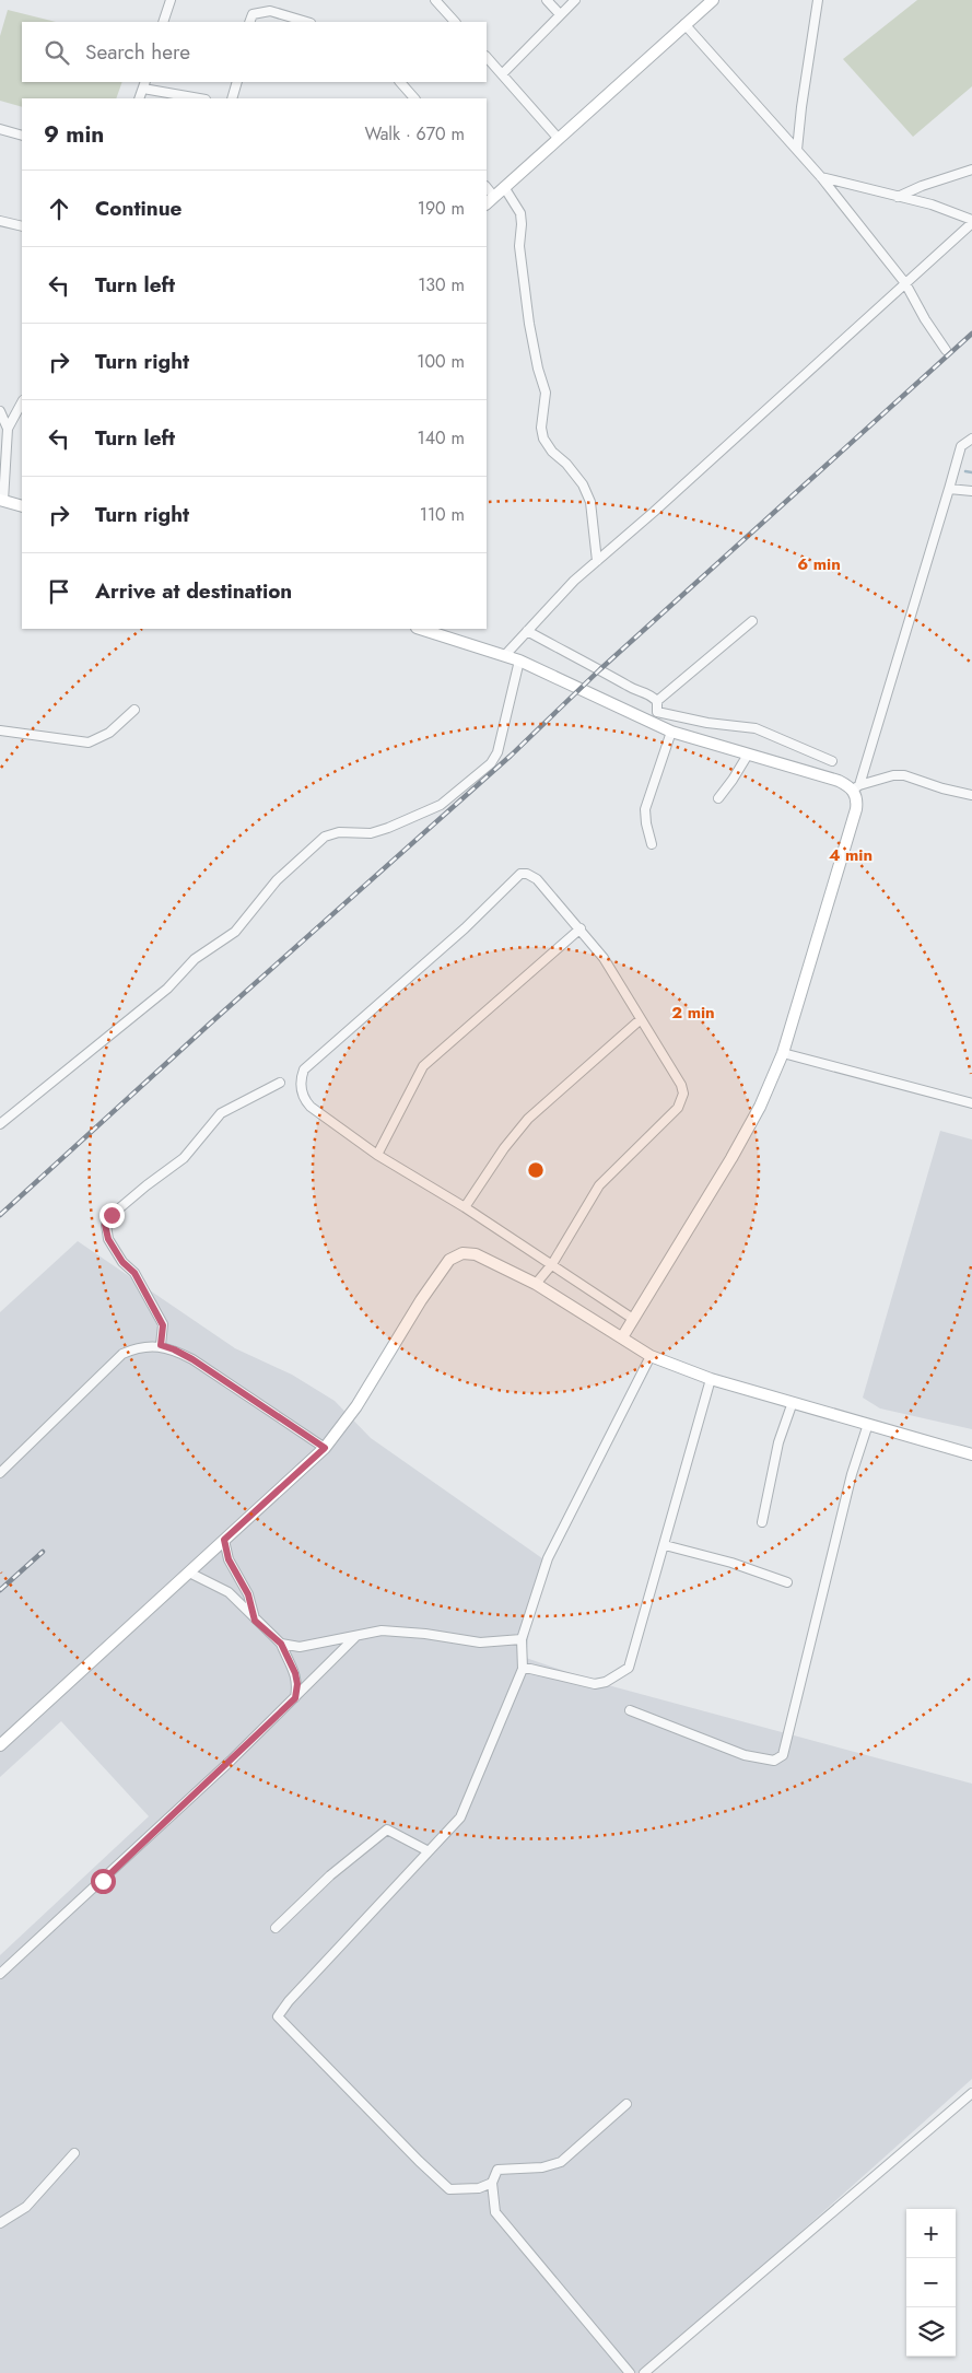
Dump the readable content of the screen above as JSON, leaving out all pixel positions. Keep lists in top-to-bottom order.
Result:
{
  "page": {
    "search": "Search here",
    "heading": ["9 min", "Walk · 670 m"],
    "list": [
      ["Continue", "190 m"],
      ["Turn left", "130 m"],
      ["Turn right", "100 m"],
      ["Turn left", "140 m"],
      ["Turn right", "110 m"],
      "Arrive at destination"
    ],
    "map_buttons": ["+", "−"]
  },
  "rings": ["6 min", "4 min", "2 min"]
}
